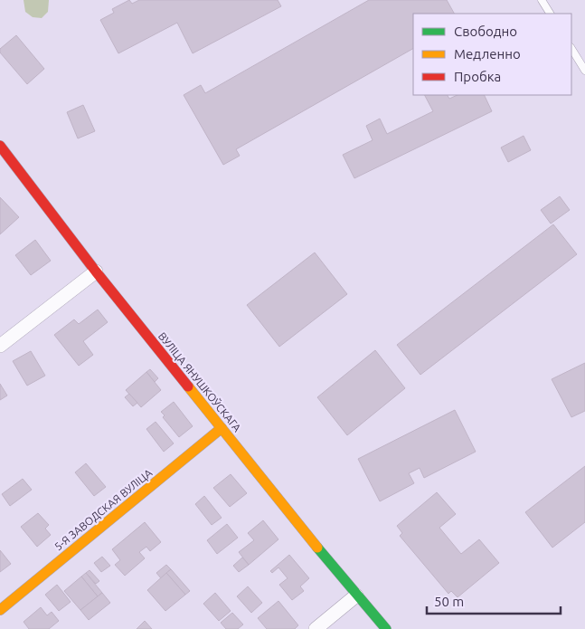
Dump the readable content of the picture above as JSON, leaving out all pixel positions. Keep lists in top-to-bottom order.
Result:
{
  "streets": {
    "street": ["ВУЛІЦА ЯНУШКОЎСКАГА", "5-Я ЗАВОДСКАЯ ВУЛІЦА"]
  },
  "crossings": [
    ["ВУЛІЦА ЯНУШКОЎСКАГА", "5-Я ЗАВОДСКАЯ ВУЛІЦА"]
  ],
  "legend": ["Свободно", "Медленно", "Пробка"],
  "scale_bar": "50 m"
}
